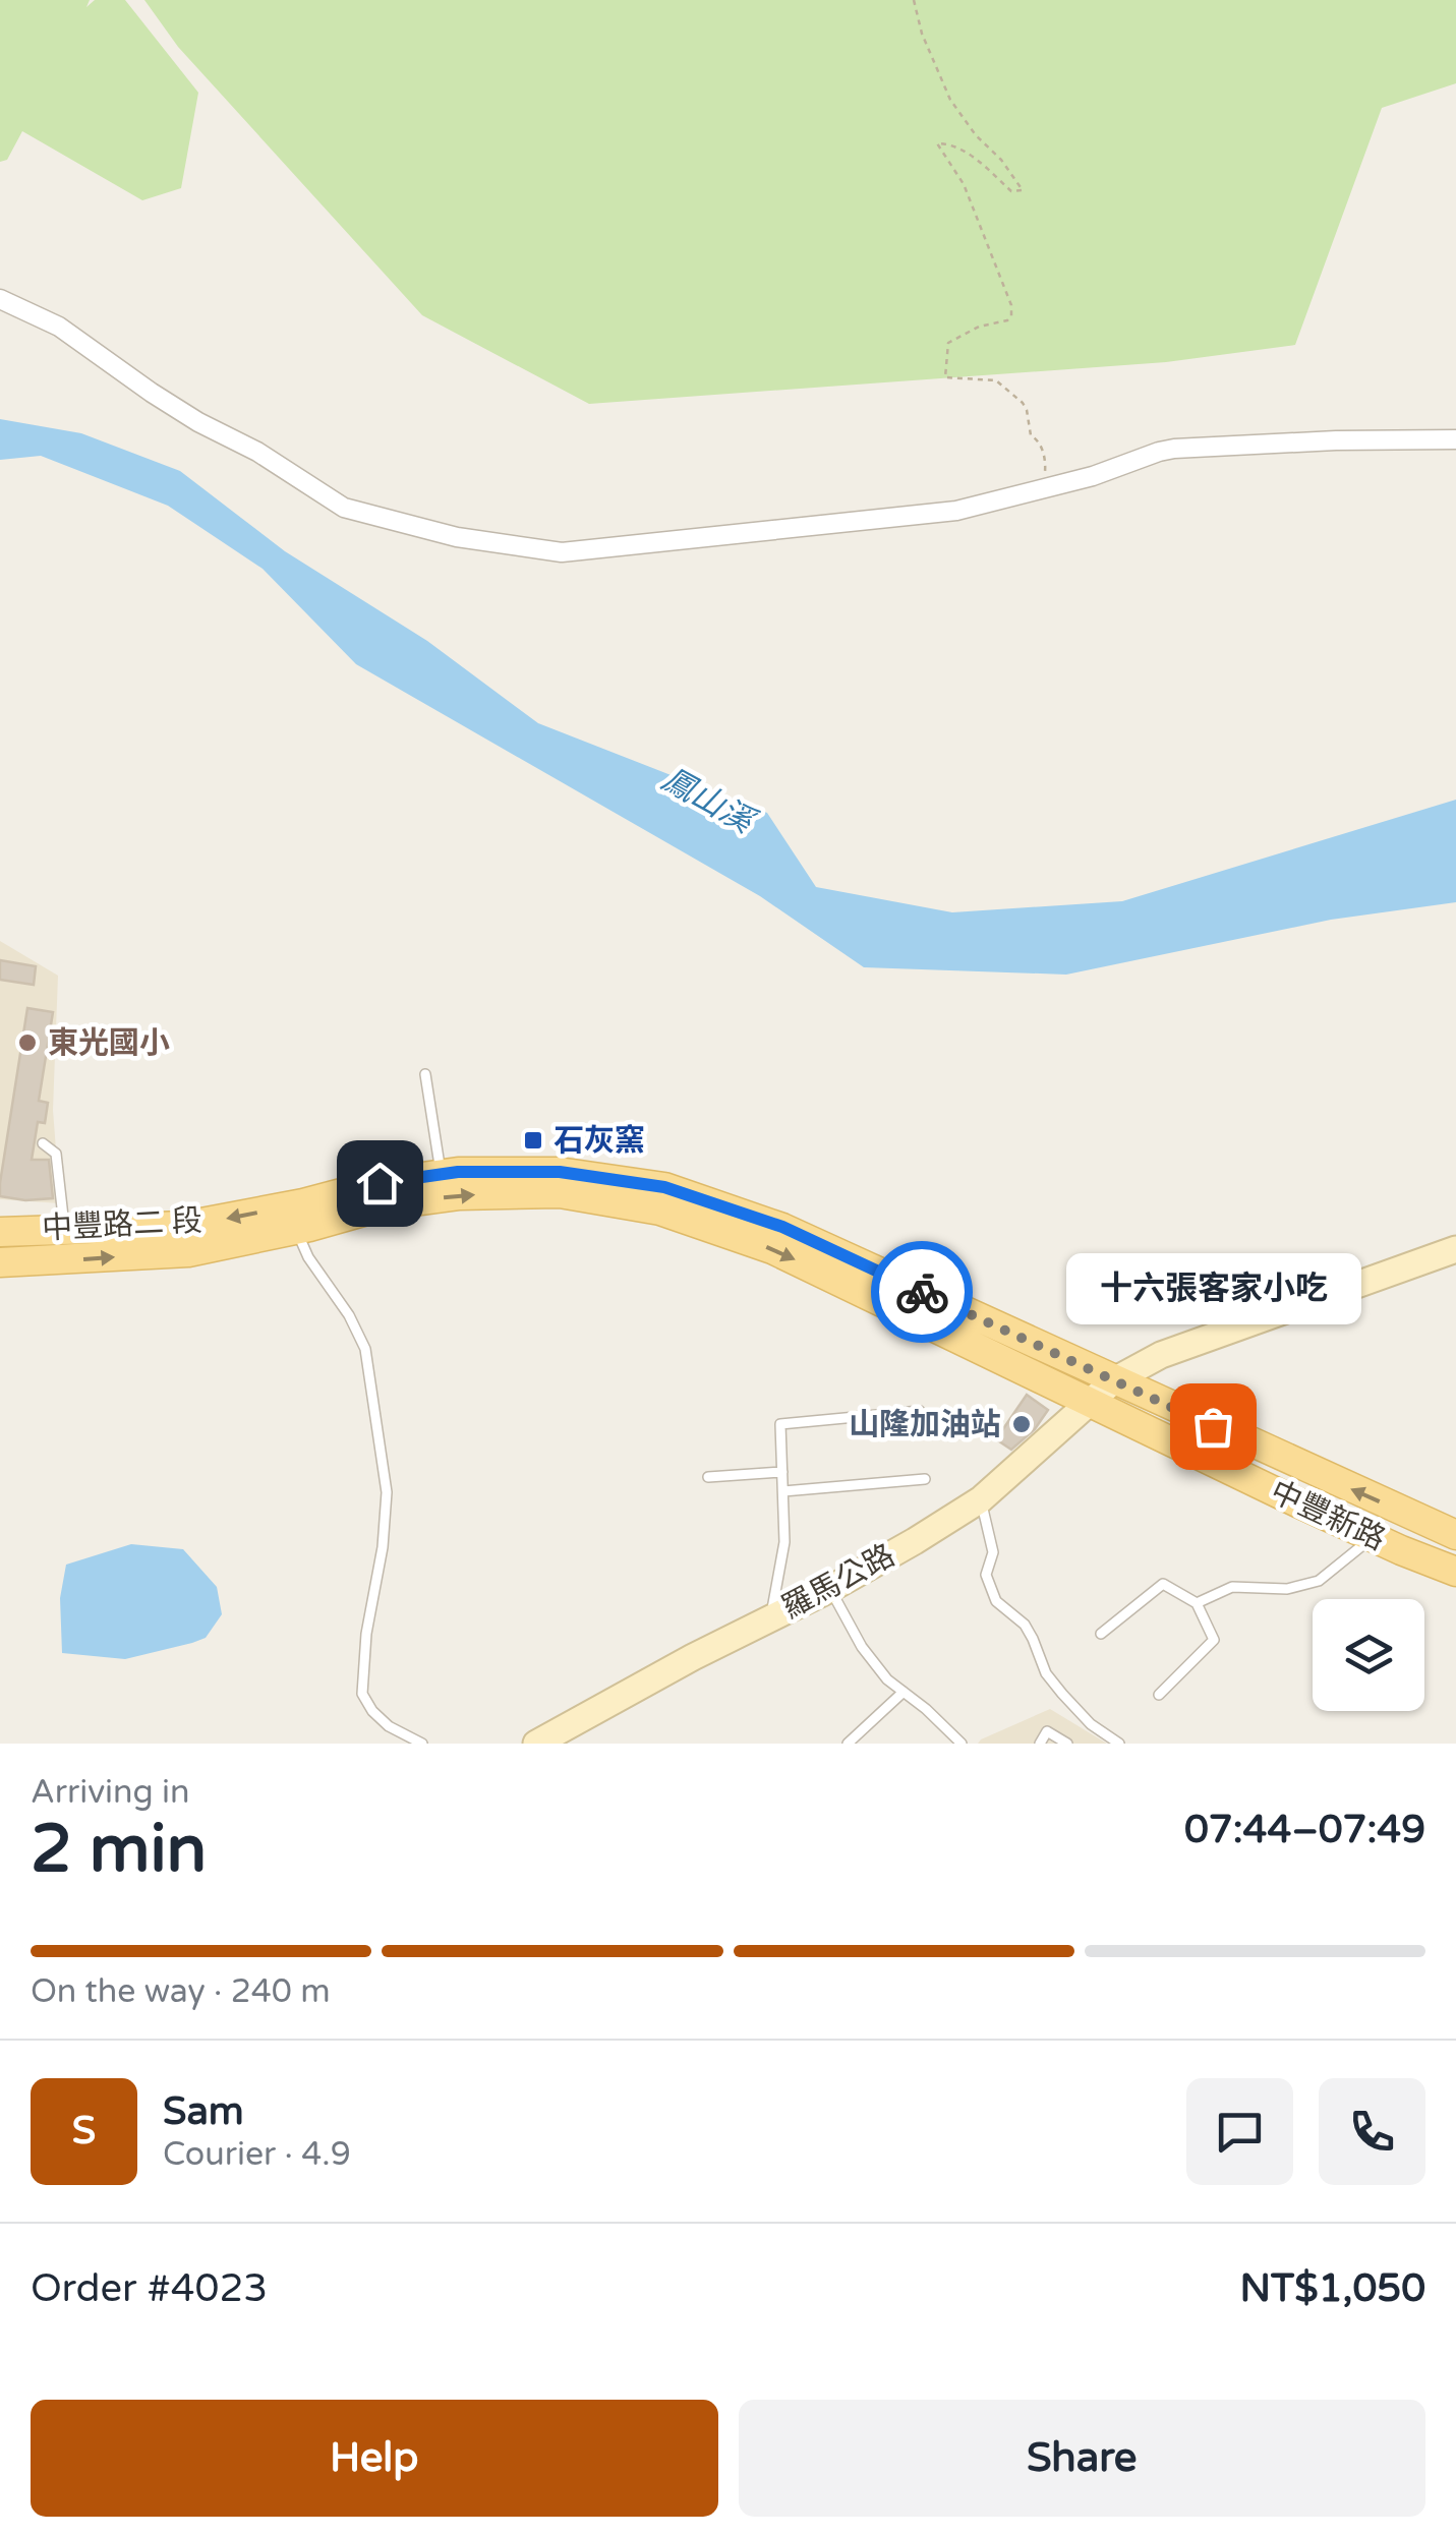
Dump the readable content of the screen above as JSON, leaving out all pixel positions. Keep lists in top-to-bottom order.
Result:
{
  "streets": {
    "main road": ["中豐路二 段", "中豐新路", "羅馬公路"]
  },
  "crossings": [
    ["中豐路二 段", "中豐新路"],
    ["中豐路二 段", "羅馬公路"],
    ["中豐新路", "羅馬公路"]
  ],
  "water": ["鳳山溪"],
  "places": {
    "other": ["東光國小", "山隆加油站", "十六張客家小吃"],
    "transit": ["石灰窯"]
  },
  "page": {
    "bubble": "十六張客家小吃",
    "heading": ["2 min", "Arriving in", "07:44–07:49"],
    "panel": [
      "Sam",
      "Courier · 4.9",
      "Order #4023",
      "NT$1,050"
    ],
    "bar": "On the way · 240 m",
    "round": "S",
    "buttons": ["Help", "Share"]
  }
}
